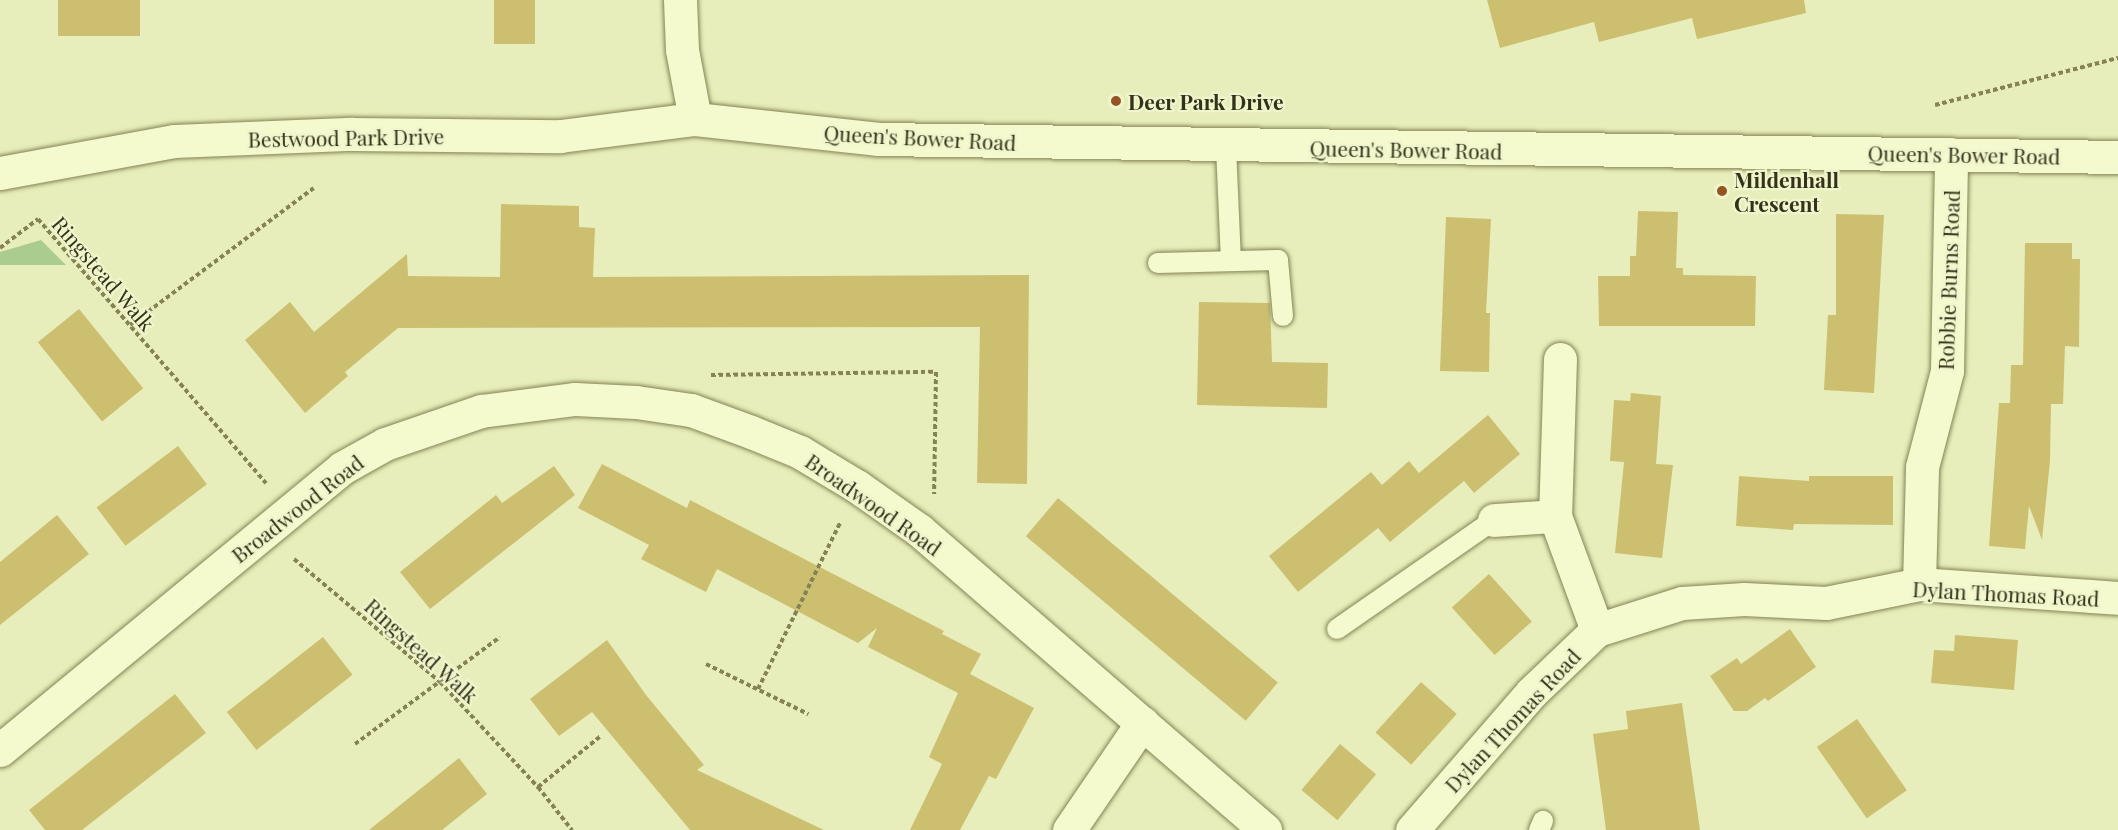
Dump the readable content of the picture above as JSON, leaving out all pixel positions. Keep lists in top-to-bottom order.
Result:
{
  "streets": {
    "street": [
      "Bestwood Park Drive",
      "Queen's Bower Road",
      "Robbie Burns Road",
      "Broadwood Road",
      "Dylan Thomas Road"
    ],
    "path": ["Ringstead Walk"]
  },
  "crossings": [
    ["Bestwood Park Drive", "Queen's Bower Road"],
    ["Queen's Bower Road", "Robbie Burns Road"],
    ["Ringstead Walk", "Broadwood Road"],
    ["Robbie Burns Road", "Dylan Thomas Road"]
  ],
  "places": ["Deer Park Drive", "Mildenhall Crescent"]
}
